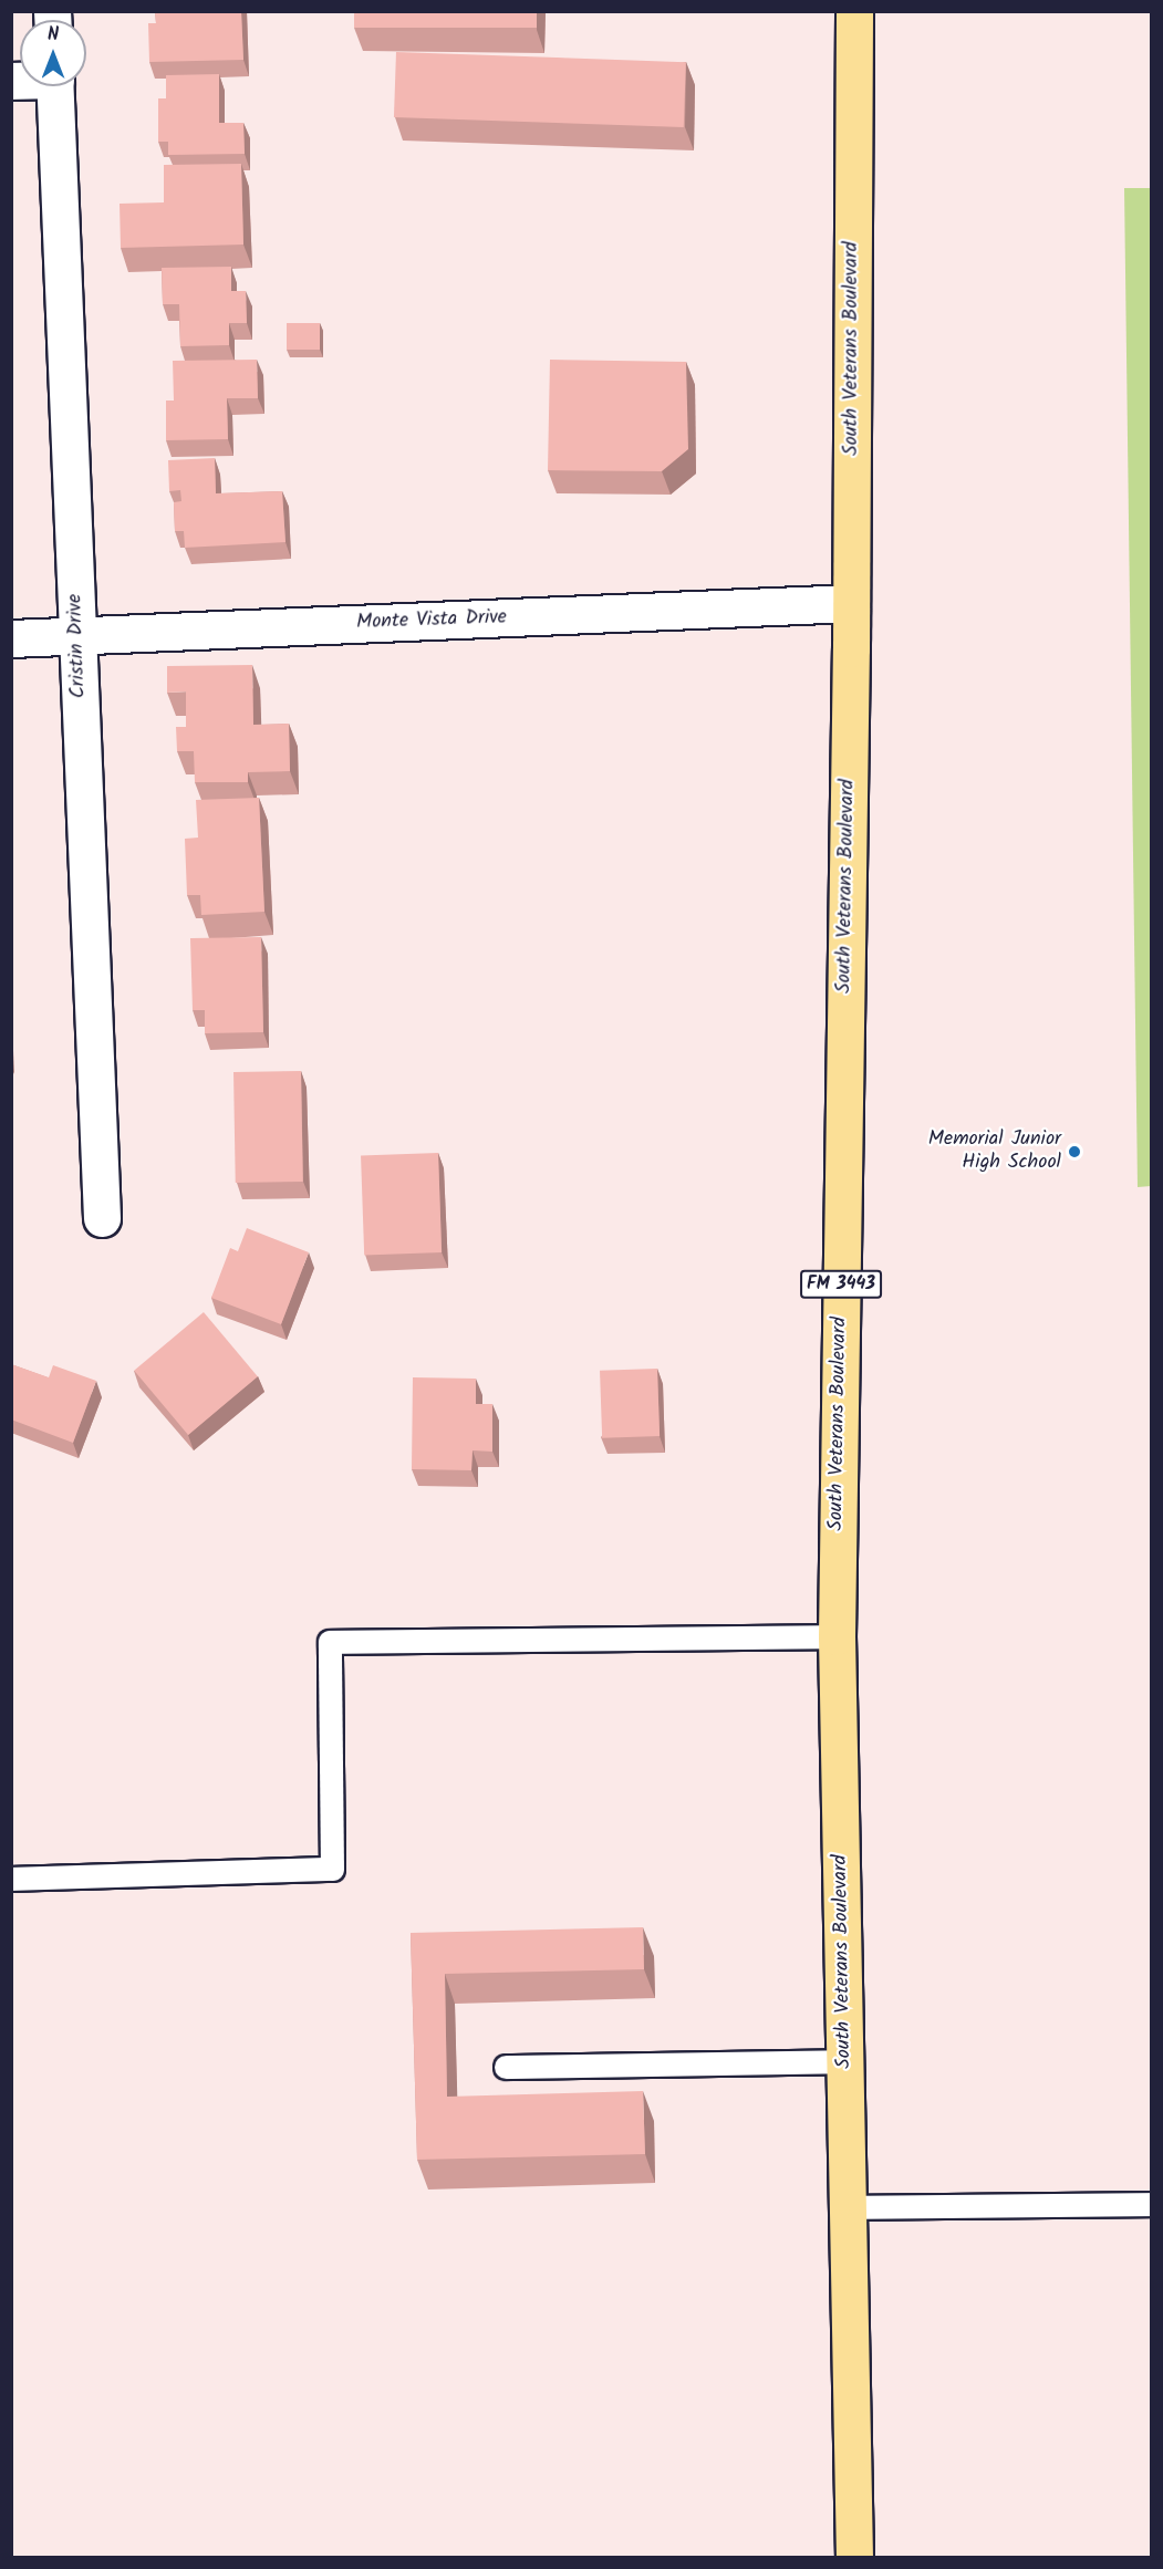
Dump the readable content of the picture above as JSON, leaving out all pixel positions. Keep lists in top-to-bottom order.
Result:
{
  "streets": {
    "main road": ["South Veterans Boulevard", "FM 3443"],
    "street": ["Monte Vista Drive", "Cristin Drive"]
  },
  "crossings": [
    ["South Veterans Boulevard", "Monte Vista Drive"],
    ["Monte Vista Drive", "Cristin Drive"]
  ],
  "places": ["Memorial Junior High School"],
  "north": "top"
}
